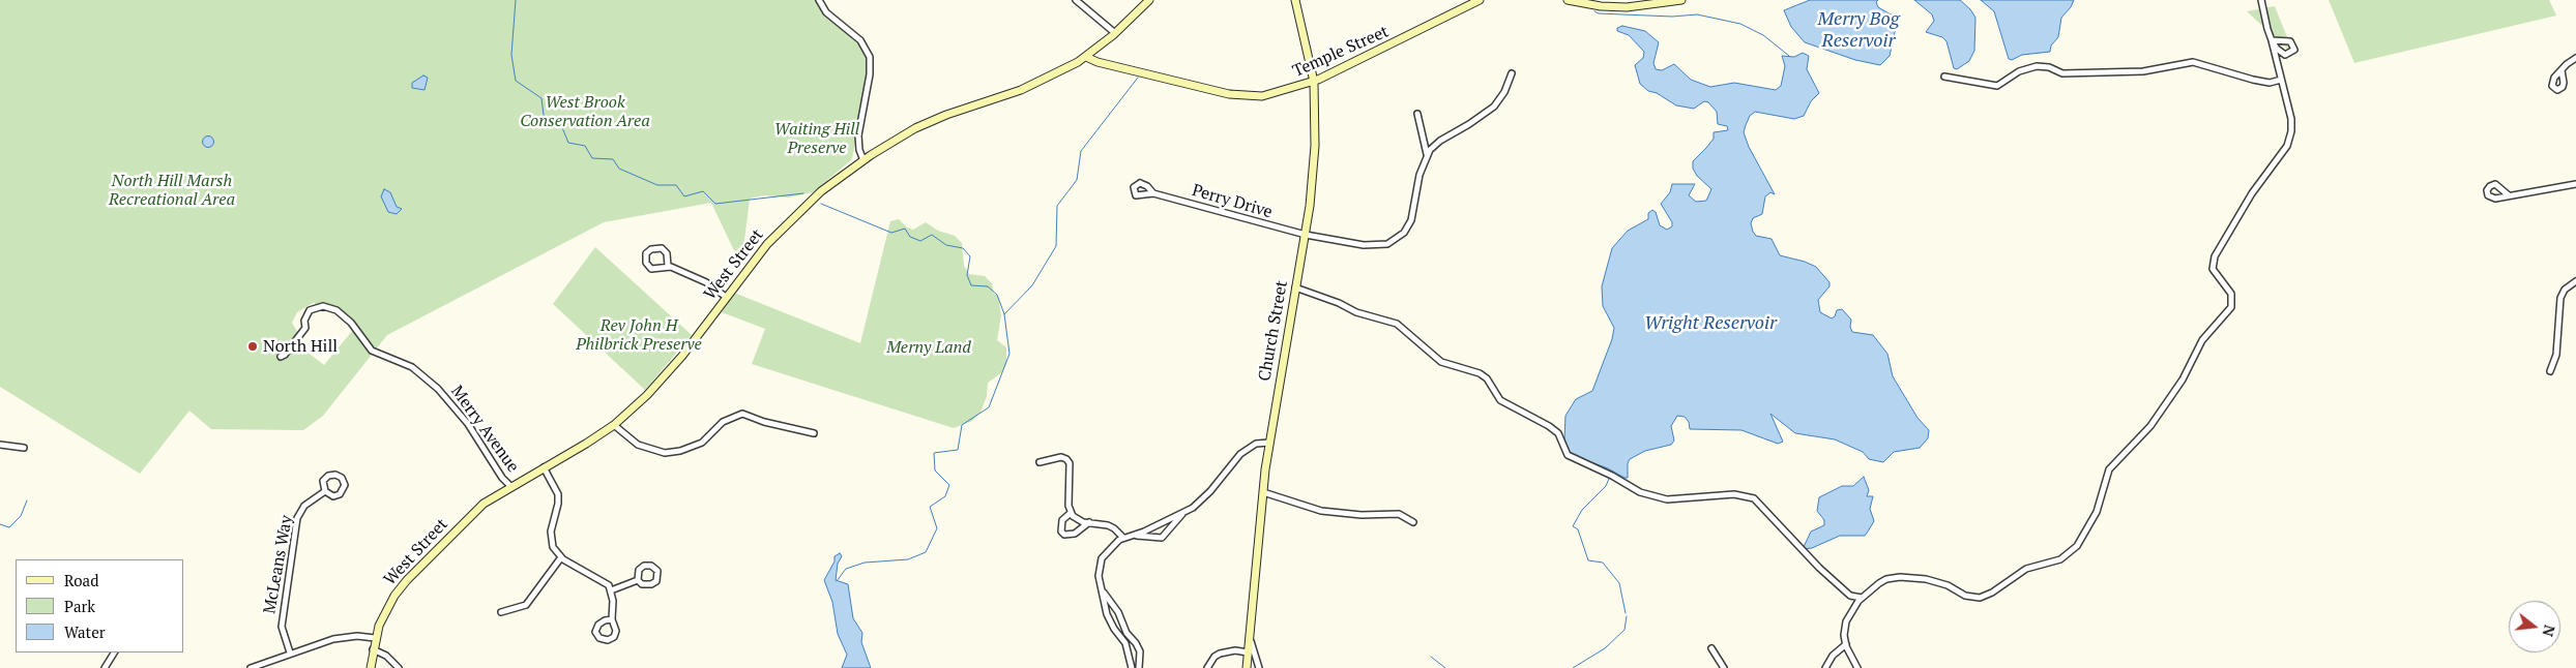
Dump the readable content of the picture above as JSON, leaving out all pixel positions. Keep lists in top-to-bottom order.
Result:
{
  "streets": {
    "main road": ["Temple Street", "West Street", "Church Street"],
    "street": ["Perry Drive", "Merry Avenue", "McLeans Way"]
  },
  "crossings": [
    ["Temple Street", "West Street"],
    ["Temple Street", "Church Street"],
    ["Perry Drive", "Church Street"],
    ["West Street", "Merry Avenue"]
  ],
  "water": ["Merry Bog Reservoir", "Wright Reservoir"],
  "parks": [
    "West Brook Conservation Area",
    "Waiting Hill Preserve",
    "North Hill Marsh Recreational Area",
    "Rev John H Philbrick Preserve",
    "Merny Land"
  ],
  "places": ["North Hill"],
  "legend": ["Road", "Park", "Water"],
  "north": "right"
}
